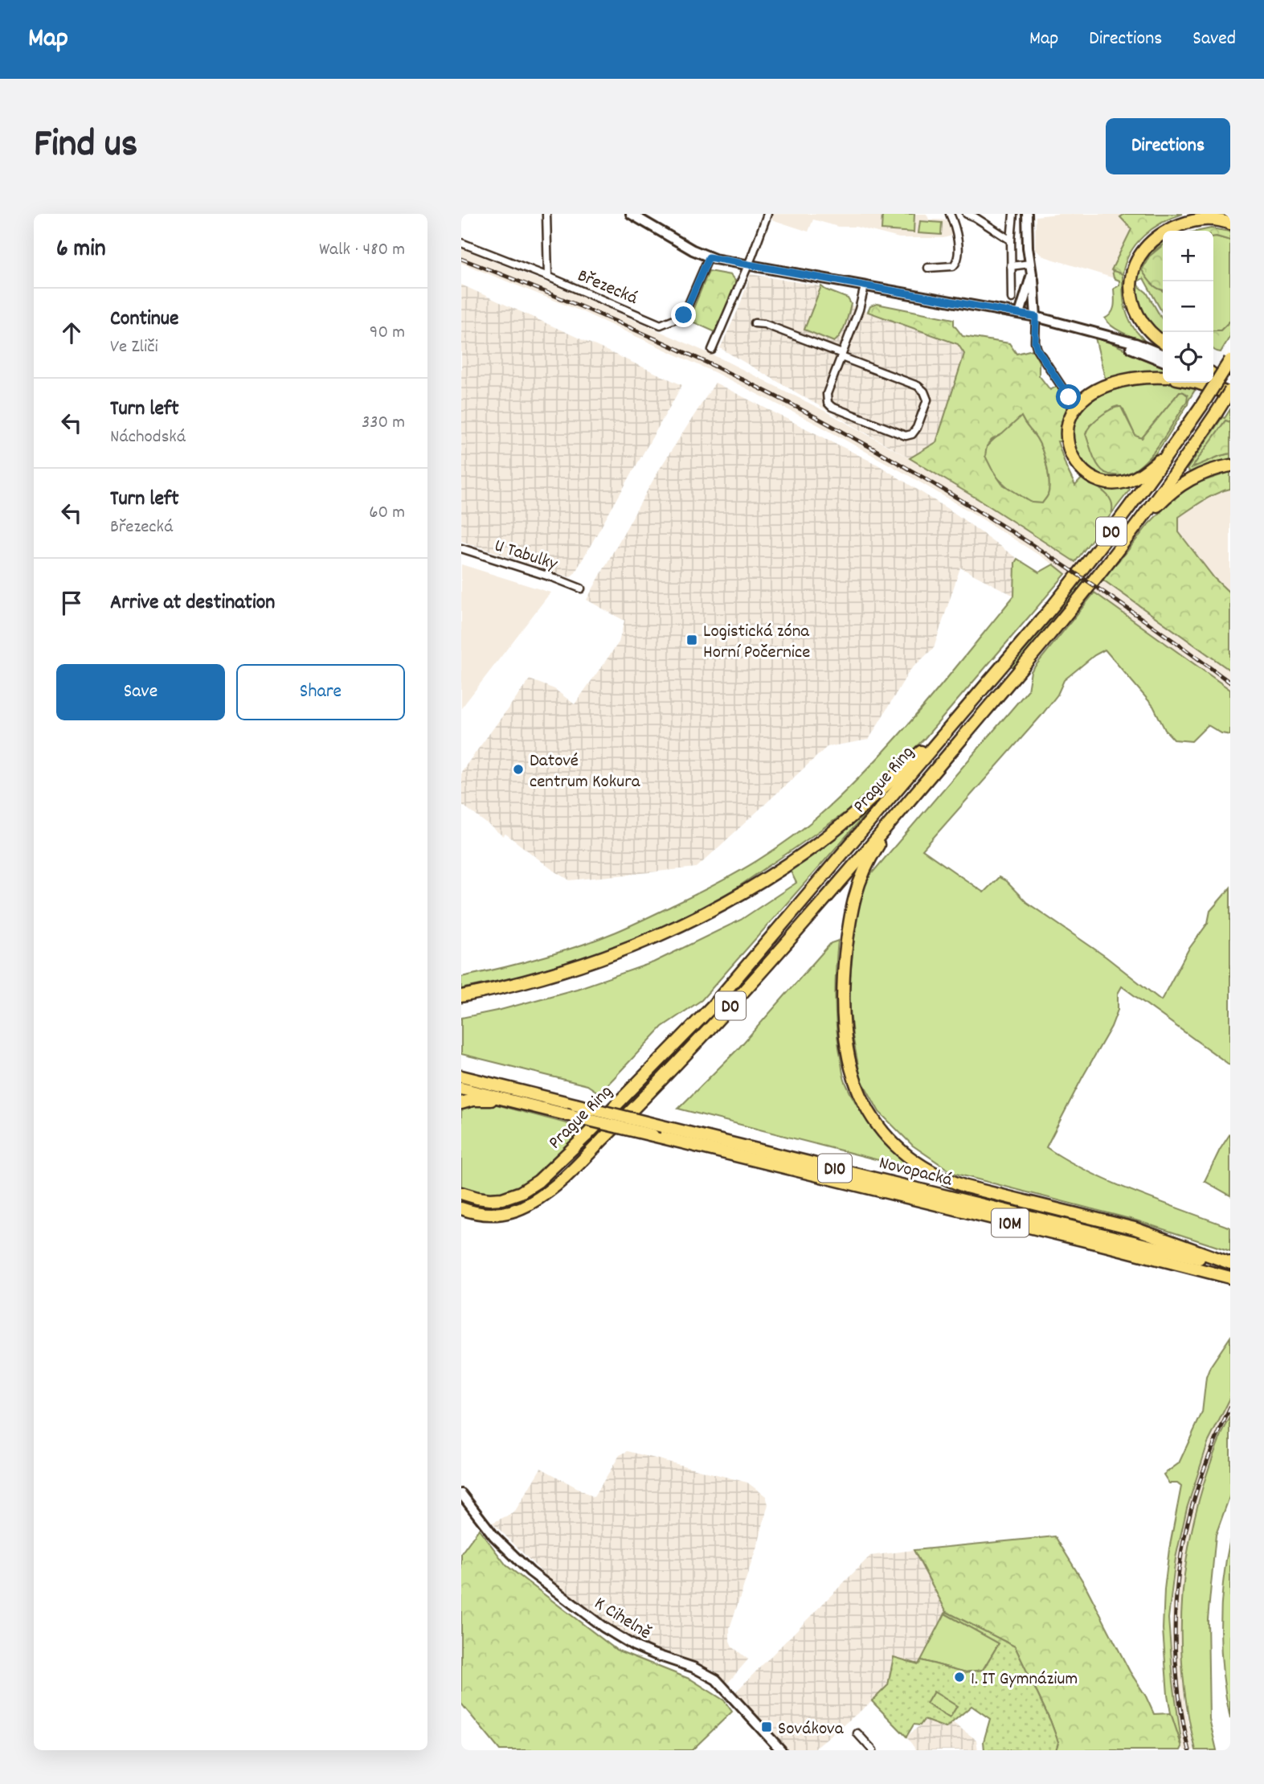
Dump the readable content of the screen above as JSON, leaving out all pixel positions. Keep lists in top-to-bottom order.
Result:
{
  "streets": {
    "highway": [
      "D0",
      "Prague Ring",
      "D10",
      "Novopacká",
      "10M"
    ],
    "main road": ["K Cihelně"],
    "street": ["Březecká", "U Tabulky"]
  },
  "places": {
    "transit": ["Logistická zóna Horní Počernice", "Sovákova"],
    "other": ["Datové centrum Kokura", "1. IT Gymnázium"]
  },
  "page": {
    "header": "Map",
    "nav": ["Map", "Directions", "Saved"],
    "title": "Find us",
    "buttons": [
      "Directions",
      ["Save", "Share"]
    ],
    "heading": ["6 min", "Walk · 480 m"],
    "map_buttons": ["+", "−"],
    "list": [
      ["Continue", "Ve Zliči", "90 m"],
      ["Turn left", "Náchodská", "330 m"],
      ["Turn left", "Březecká", "60 m"],
      "Arrive at destination"
    ]
  }
}
